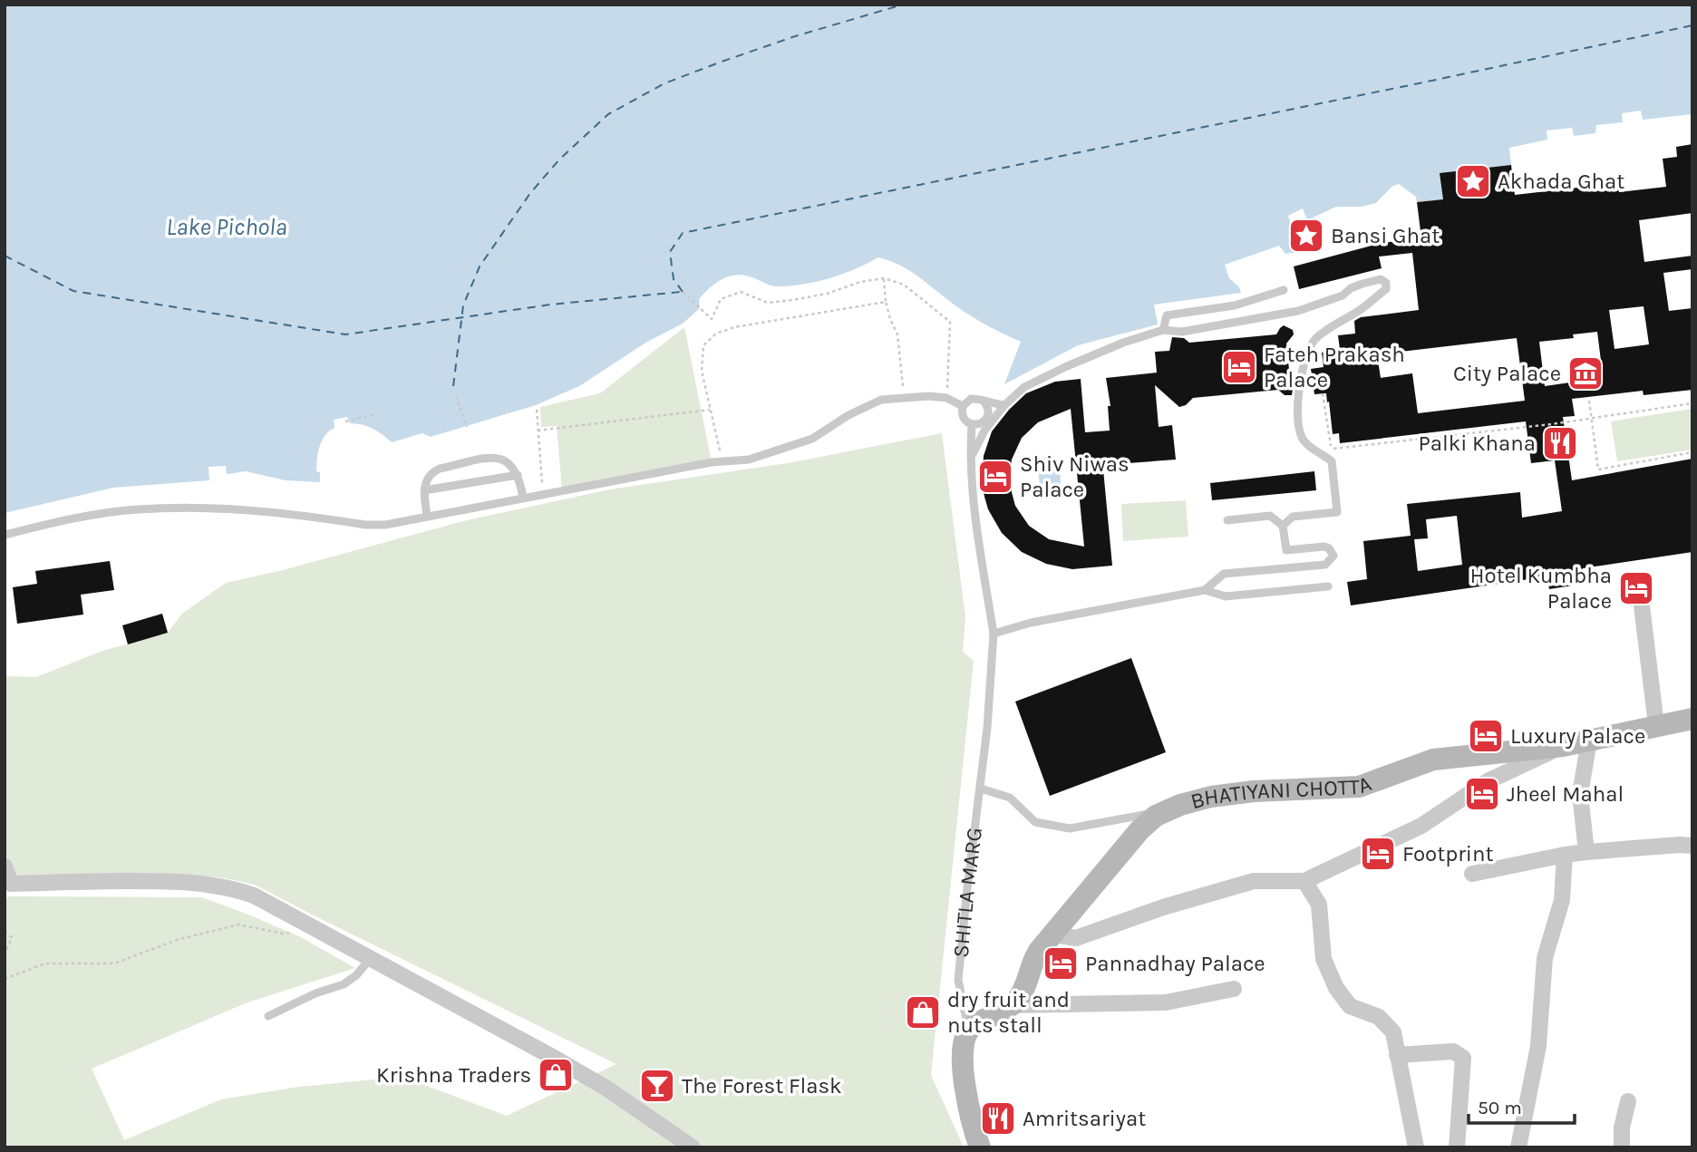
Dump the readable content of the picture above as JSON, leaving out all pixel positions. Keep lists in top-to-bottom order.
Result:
{
  "streets": {
    "main road": ["BHATIYANI CHOTTA", "SHITLA MARG"]
  },
  "water": ["Lake Pichola"],
  "places": {
    "place": ["Akhada Ghat", "Bansi Ghat"],
    "hotel": [
      "Fateh Prakash Palace",
      "Shiv Niwas Palace",
      "Hotel Kumbha Palace",
      "Luxury Palace",
      "Jheel Mahal",
      "Footprint",
      "Pannadhay Palace"
    ],
    "museum": ["City Palace"],
    "restaurant": ["Palki Khana", "Amritsariyat"],
    "shop": ["dry fruit and nuts stall", "Krishna Traders"],
    "bar": ["The Forest Flask"]
  },
  "scale_bar": "50 m"
}
